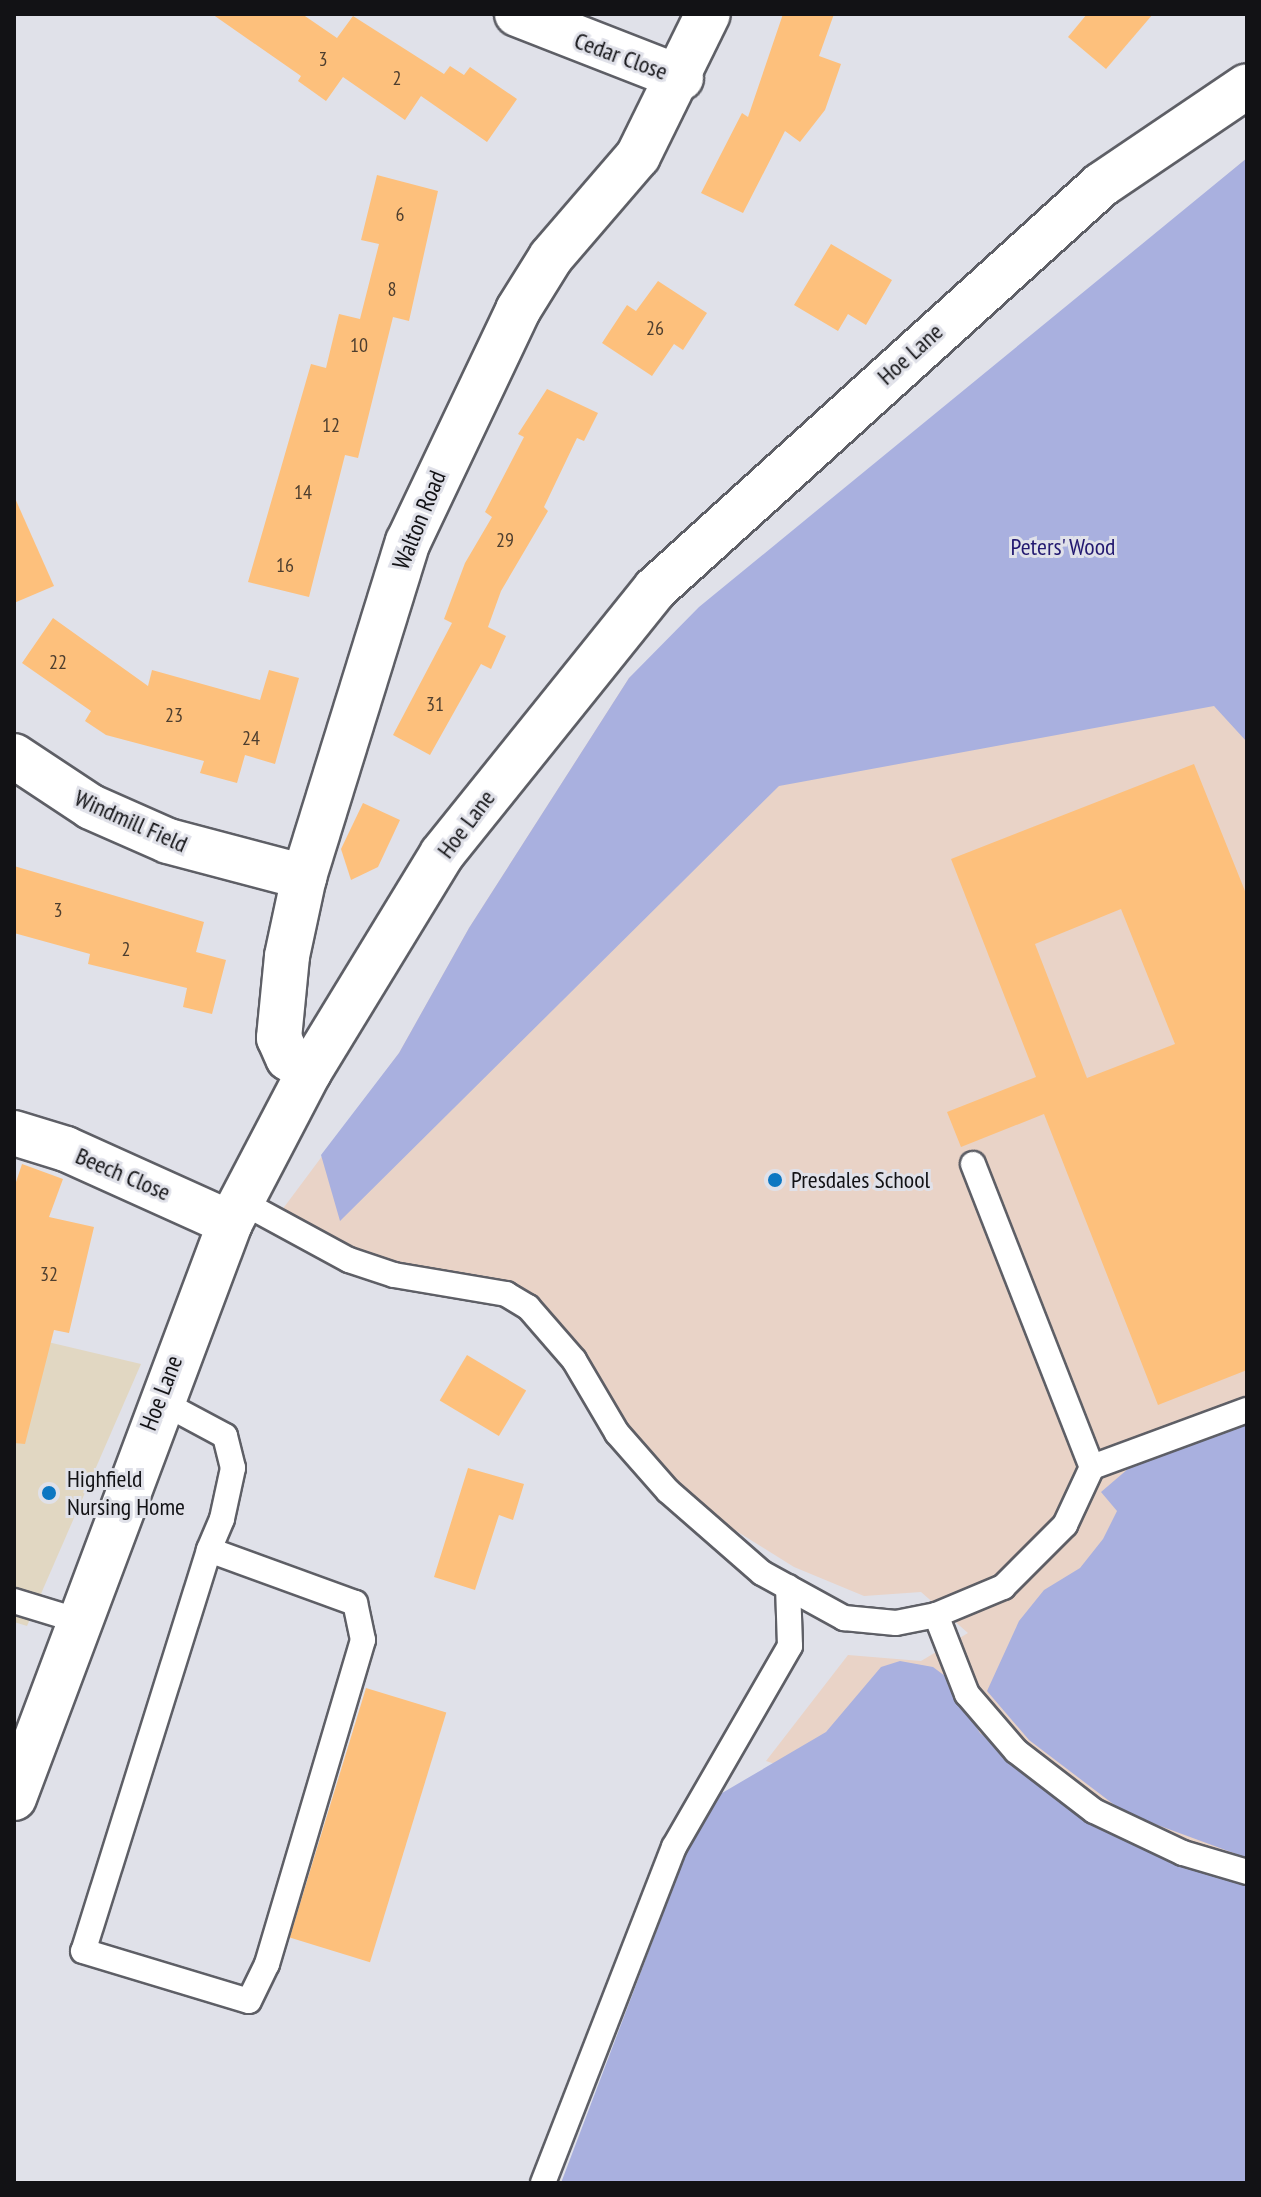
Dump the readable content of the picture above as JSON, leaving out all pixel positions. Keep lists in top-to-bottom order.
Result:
{
  "streets": {
    "street": [
      "Cedar Close",
      "Hoe Lane",
      "Walton Road",
      "Windmill Field",
      "Beech Close"
    ]
  },
  "crossings": [
    ["Cedar Close", "Walton Road"],
    ["Hoe Lane", "Walton Road"],
    ["Hoe Lane", "Beech Close"],
    ["Walton Road", "Windmill Field"]
  ],
  "parks": ["Peters' Wood"],
  "places": ["Presdales School", "Highfield Nursing Home"],
  "house_numbers": [
    "3",
    "2",
    "6",
    "8",
    "26",
    "10",
    "12",
    "14",
    "29",
    "16",
    "22",
    "31",
    "23",
    "24",
    "3",
    "2",
    "32"
  ]
}
